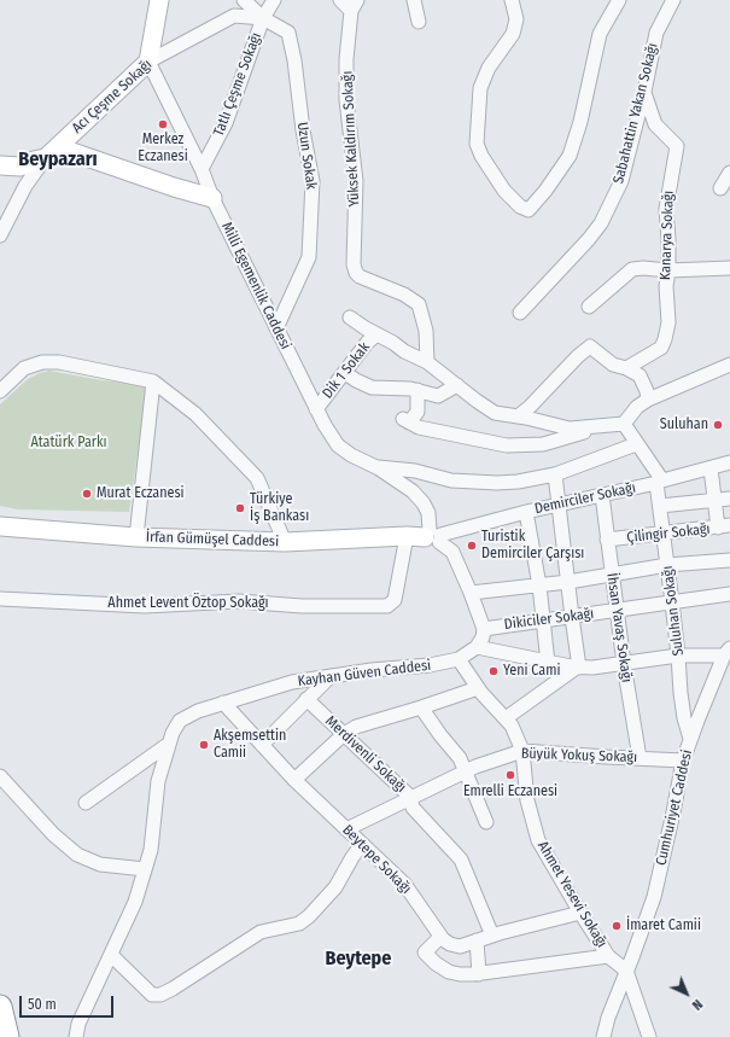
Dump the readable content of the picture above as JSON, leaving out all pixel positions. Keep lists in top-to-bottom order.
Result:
{
  "streets": {
    "street": [
      "Tatlı Çeşme Sokağı",
      "Acı Çeşme Sokağı",
      "Sabahattin Yakan Sokağı",
      "Yüksek Kaldırım Sokağı",
      "Uzun Sokak",
      "Kanarya Sokağı",
      "Milli Egemenlik Caddesi",
      "Dik 1 Sokak",
      "Demirciler Sokağı",
      "Çilingir Sokağı",
      "İrfan Gümüşel Caddesi",
      "Ahmet Levent Öztop Sokağı",
      "Suluhan Sokağı",
      "Dikiciler Sokağı",
      "İhsan Yavaş Sokağı",
      "Kayhan Güven Caddesi",
      "Merdivenli Sokağı",
      "Büyük Yokuş Sokağı",
      "Cumhuriyet Caddesi",
      "Beytepe Sokağı",
      "Ahmet Yesevi Sokağı"
    ]
  },
  "crossings": [
    ["Tatlı Çeşme Sokağı", "Acı Çeşme Sokağı"],
    ["Tatlı Çeşme Sokağı", "Uzun Sokak"],
    ["Tatlı Çeşme Sokağı", "Milli Egemenlik Caddesi"],
    ["Acı Çeşme Sokağı", "Uzun Sokak"],
    ["Acı Çeşme Sokağı", "Milli Egemenlik Caddesi"],
    ["Sabahattin Yakan Sokağı", "Kanarya Sokağı"],
    ["Uzun Sokak", "Milli Egemenlik Caddesi"],
    ["Milli Egemenlik Caddesi", "Dik 1 Sokak"],
    ["Milli Egemenlik Caddesi", "Demirciler Sokağı"],
    ["Milli Egemenlik Caddesi", "İrfan Gümüşel Caddesi"],
    ["Demirciler Sokağı", "İrfan Gümüşel Caddesi"],
    ["Demirciler Sokağı", "Suluhan Sokağı"],
    ["Demirciler Sokağı", "İhsan Yavaş Sokağı"],
    ["Çilingir Sokağı", "Suluhan Sokağı"],
    ["Çilingir Sokağı", "İhsan Yavaş Sokağı"],
    ["İrfan Gümüşel Caddesi", "Ahmet Levent Öztop Sokağı"],
    ["Suluhan Sokağı", "Dikiciler Sokağı"],
    ["Suluhan Sokağı", "Cumhuriyet Caddesi"],
    ["Dikiciler Sokağı", "İhsan Yavaş Sokağı"],
    ["İhsan Yavaş Sokağı", "Büyük Yokuş Sokağı"],
    ["Kayhan Güven Caddesi", "Beytepe Sokağı"],
    ["Kayhan Güven Caddesi", "Ahmet Yesevi Sokağı"],
    ["Merdivenli Sokağı", "Büyük Yokuş Sokağı"],
    ["Büyük Yokuş Sokağı", "Cumhuriyet Caddesi"],
    ["Büyük Yokuş Sokağı", "Beytepe Sokağı"],
    ["Büyük Yokuş Sokağı", "Ahmet Yesevi Sokağı"],
    ["Cumhuriyet Caddesi", "Ahmet Yesevi Sokağı"]
  ],
  "districts": ["Beypazarı", "Beytepe"],
  "parks": ["Atatürk Parkı"],
  "places": [
    "Merkez Eczanesi",
    "Suluhan",
    "Murat Eczanesi",
    "Türkiye İş Bankası",
    "Turistik Demirciler Çarşısı",
    "Yeni Cami",
    "Akşemsettin Camii",
    "Emrelli Eczanesi",
    "İmaret Camii"
  ],
  "scale_bar": "50 m",
  "north": "bottom right"
}
